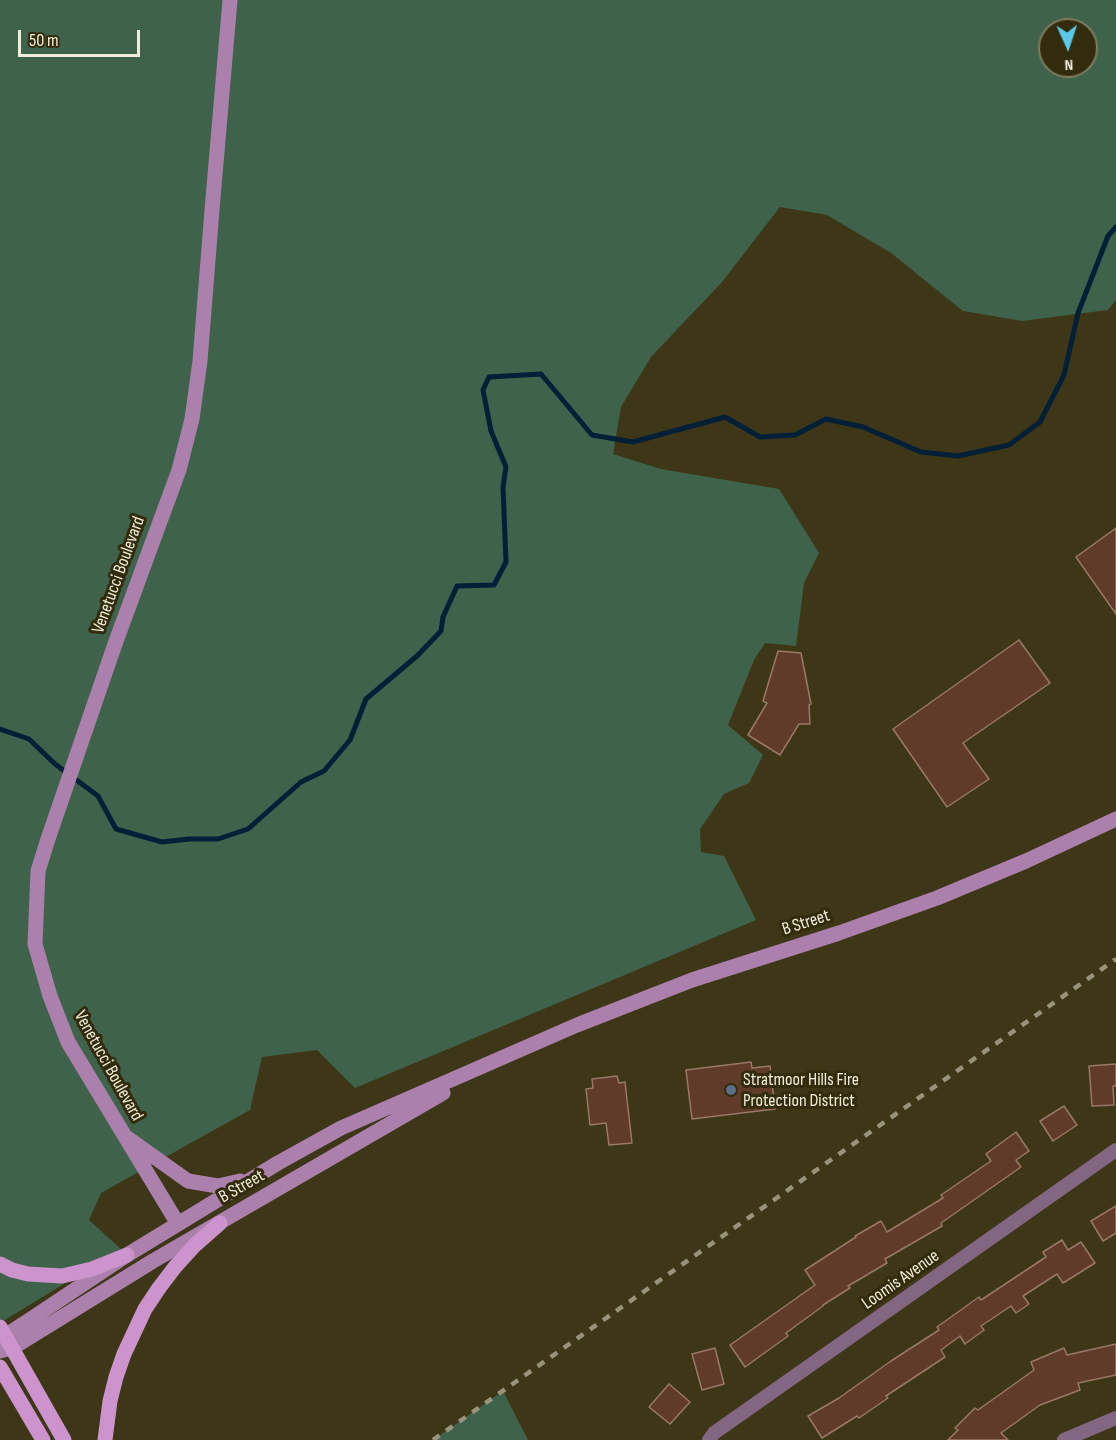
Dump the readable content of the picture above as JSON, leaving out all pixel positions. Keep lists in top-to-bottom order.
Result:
{
  "streets": {
    "main road": ["Venetucci Boulevard", "B Street"],
    "street": ["Loomis Avenue"]
  },
  "crossings": [
    ["Venetucci Boulevard", "B Street"]
  ],
  "places": ["Stratmoor Hills Fire Protection District"],
  "scale_bar": "50 m",
  "north": "bottom"
}
